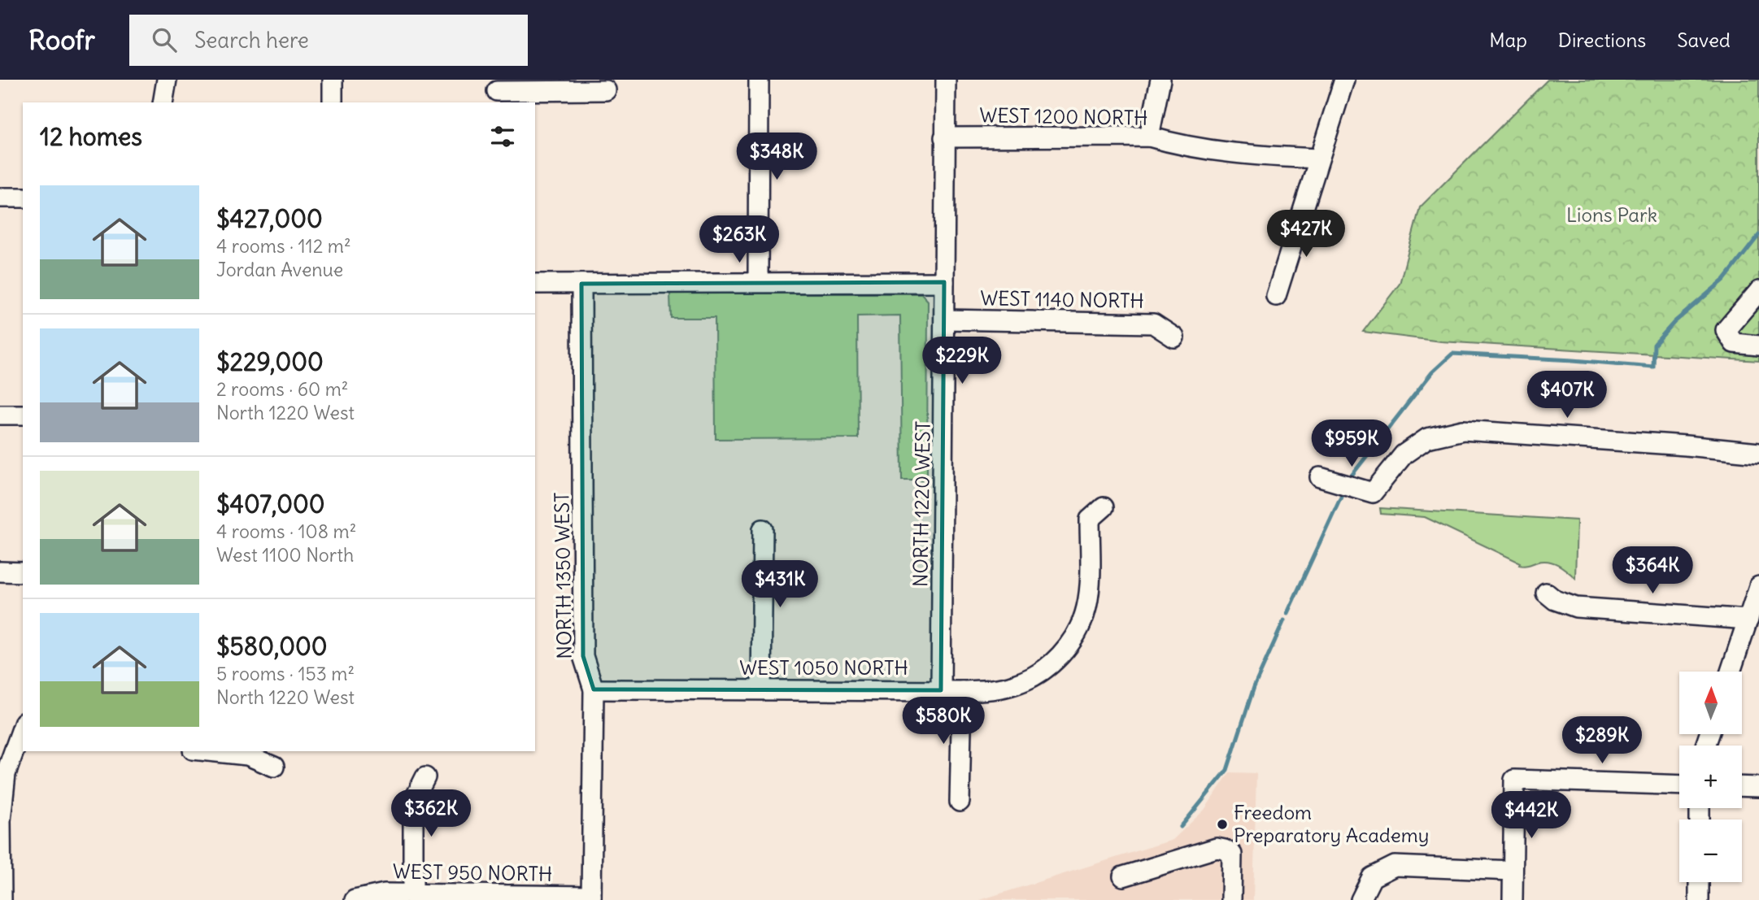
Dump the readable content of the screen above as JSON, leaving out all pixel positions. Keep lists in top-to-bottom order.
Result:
{
  "streets": {
    "street": [
      "WEST 1200 NORTH",
      "WEST 1140 NORTH",
      "NORTH 1220 WEST",
      "NORTH 1350 WEST",
      "WEST 1050 NORTH",
      "WEST 950 NORTH"
    ]
  },
  "crossings": [
    ["WEST 1200 NORTH", "NORTH 1220 WEST"],
    ["WEST 1140 NORTH", "NORTH 1220 WEST"],
    ["NORTH 1220 WEST", "WEST 1050 NORTH"],
    ["NORTH 1350 WEST", "WEST 1050 NORTH"],
    ["NORTH 1350 WEST", "WEST 950 NORTH"]
  ],
  "parks": ["Lions Park"],
  "places": ["Freedom Preparatory Academy"],
  "north": "top",
  "page": {
    "header": "Roofr",
    "search": "Search here",
    "nav": ["Map", "Directions", "Saved"],
    "heading": "12 homes",
    "price": [
      "$348K",
      "$427K",
      "$263K",
      "$229K",
      "$407K",
      "$959K",
      "$364K",
      "$431K",
      "$580K",
      "$289K",
      "$362K",
      "$442K"
    ],
    "list": [
      {
        "name": "$427,000",
        "note": "4 rooms · 112 m² · Jordan Avenue"
      },
      {
        "name": "$229,000",
        "note": "2 rooms · 60 m² · North 1220 West"
      },
      {
        "name": "$407,000",
        "note": "4 rooms · 108 m² · West 1100 North"
      },
      {
        "name": "$580,000",
        "note": "5 rooms · 153 m² · North 1220 West"
      }
    ],
    "map_buttons": ["+", "−"]
  }
}
